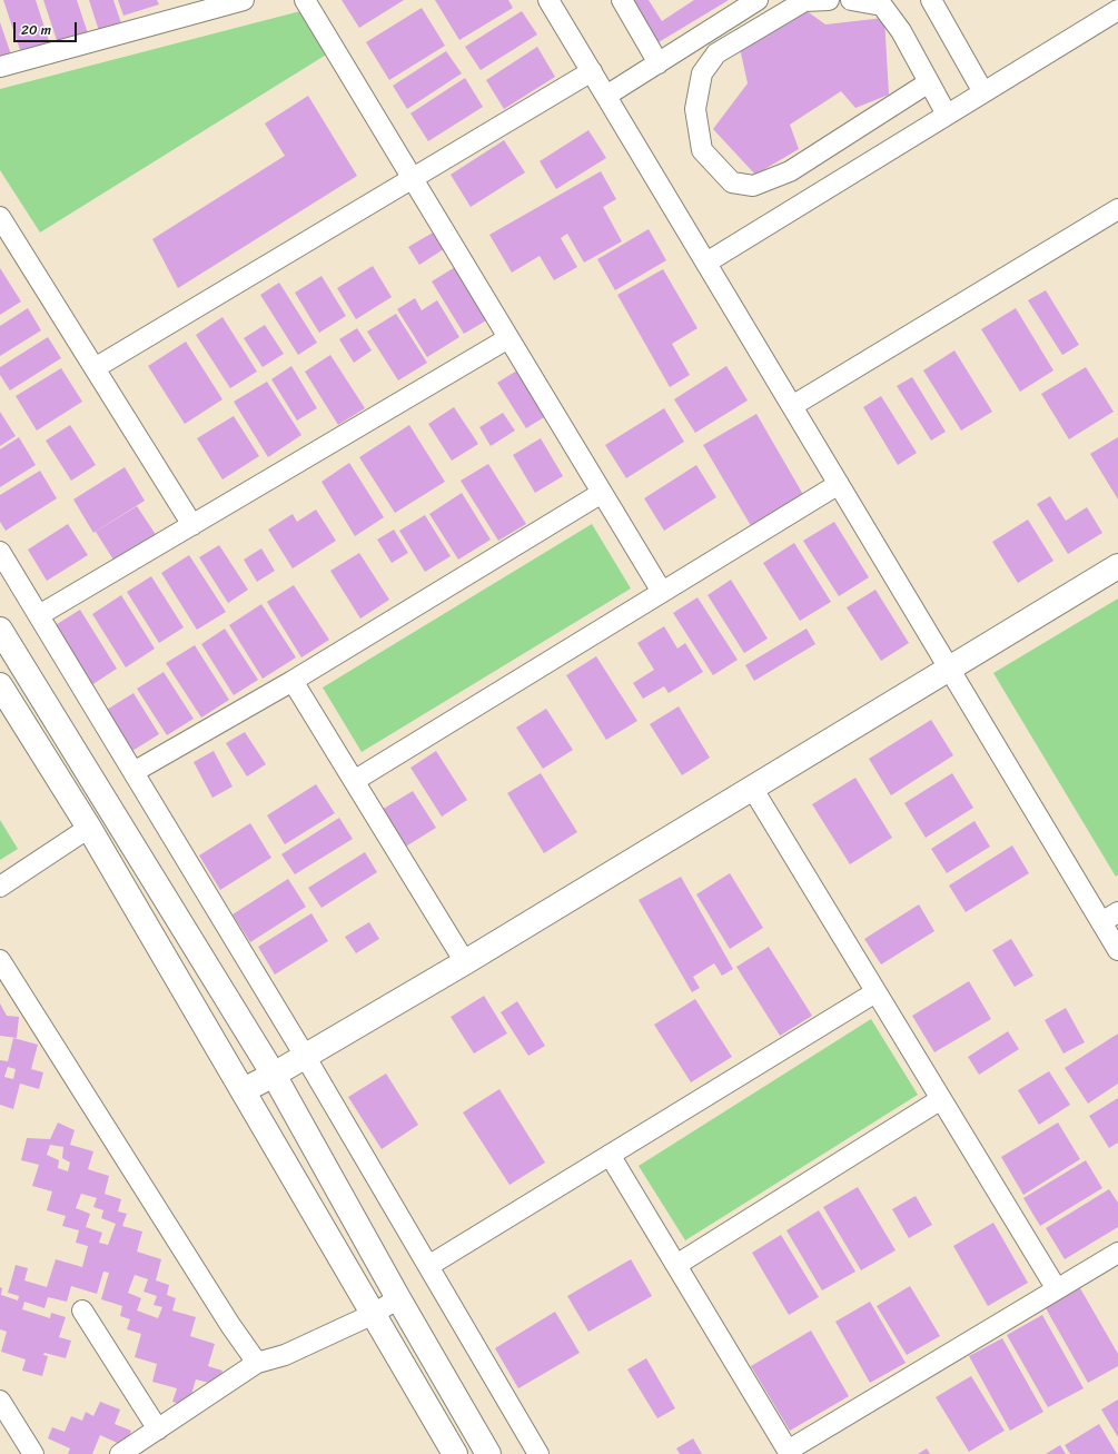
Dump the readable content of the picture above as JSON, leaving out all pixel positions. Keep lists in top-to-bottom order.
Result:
{
  "scale_bar": "20 m"
}
